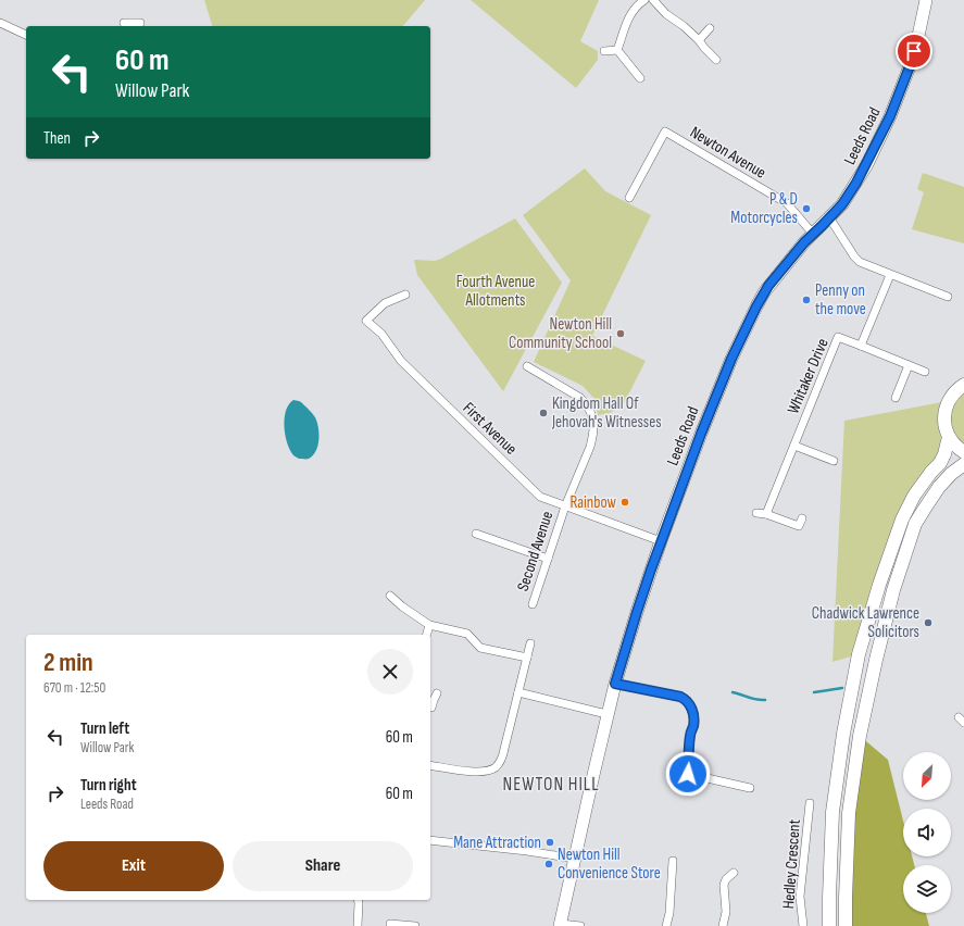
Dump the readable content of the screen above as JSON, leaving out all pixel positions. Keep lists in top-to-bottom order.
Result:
{
  "streets": {
    "main road": ["Leeds Road"],
    "street": [
      "Newton Avenue",
      "Whitaker Drive",
      "First Avenue",
      "Second Avenue",
      "Hedley Crescent"
    ]
  },
  "crossings": [
    ["Leeds Road", "Newton Avenue"],
    ["Leeds Road", "First Avenue"],
    ["First Avenue", "Second Avenue"]
  ],
  "districts": ["NEWTON HILL"],
  "parks": ["Fourth Avenue Allotments"],
  "places": [
    "P & D Motorcycles",
    "Penny on the move",
    "Newton Hill Community School",
    "Kingdom Hall Of Jehovah's Witnesses",
    "Rainbow",
    "Chadwick Lawrence Solicitors",
    "Mane Attraction",
    "Newton Hill Convenience Store"
  ],
  "north": "bottom left",
  "page": {
    "turn": ["60 m", "Willow Park"],
    "then": "Then",
    "heading": ["2 min", "670 m · 12:50"],
    "list": [
      {
        "name": "Turn left",
        "note": "Willow Park",
        "value": "60 m"
      },
      {
        "name": "Turn right",
        "note": "Leeds Road",
        "value": "60 m"
      }
    ],
    "buttons": ["Exit", "Share"]
  }
}
